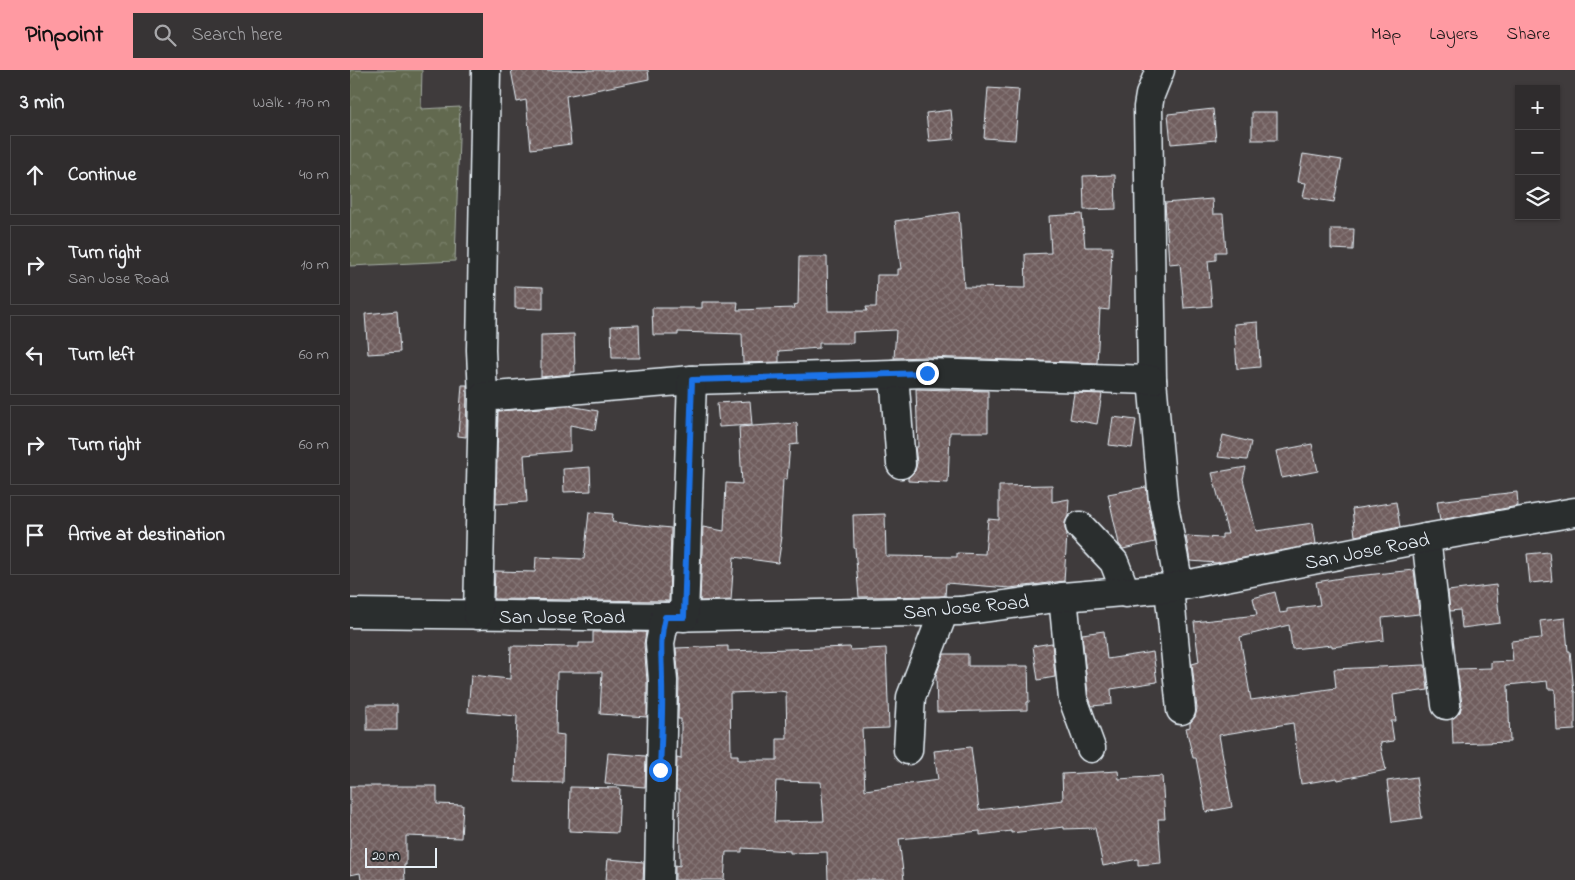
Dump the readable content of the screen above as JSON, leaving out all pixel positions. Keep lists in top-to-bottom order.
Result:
{
  "streets": {
    "street": ["San Jose Road"]
  },
  "scale_bar": "20 m",
  "page": {
    "header": "Pinpoint",
    "search": "Search here",
    "nav": ["Map", "Layers", "Share"],
    "heading": ["3 min", "Walk · 170 m"],
    "map_buttons": ["+", "−"],
    "list": [
      ["Continue", "40 m"],
      ["Turn right", "San Jose Road", "10 m"],
      ["Turn left", "60 m"],
      ["Turn right", "60 m"],
      "Arrive at destination"
    ],
    "scale": "20 m"
  }
}
